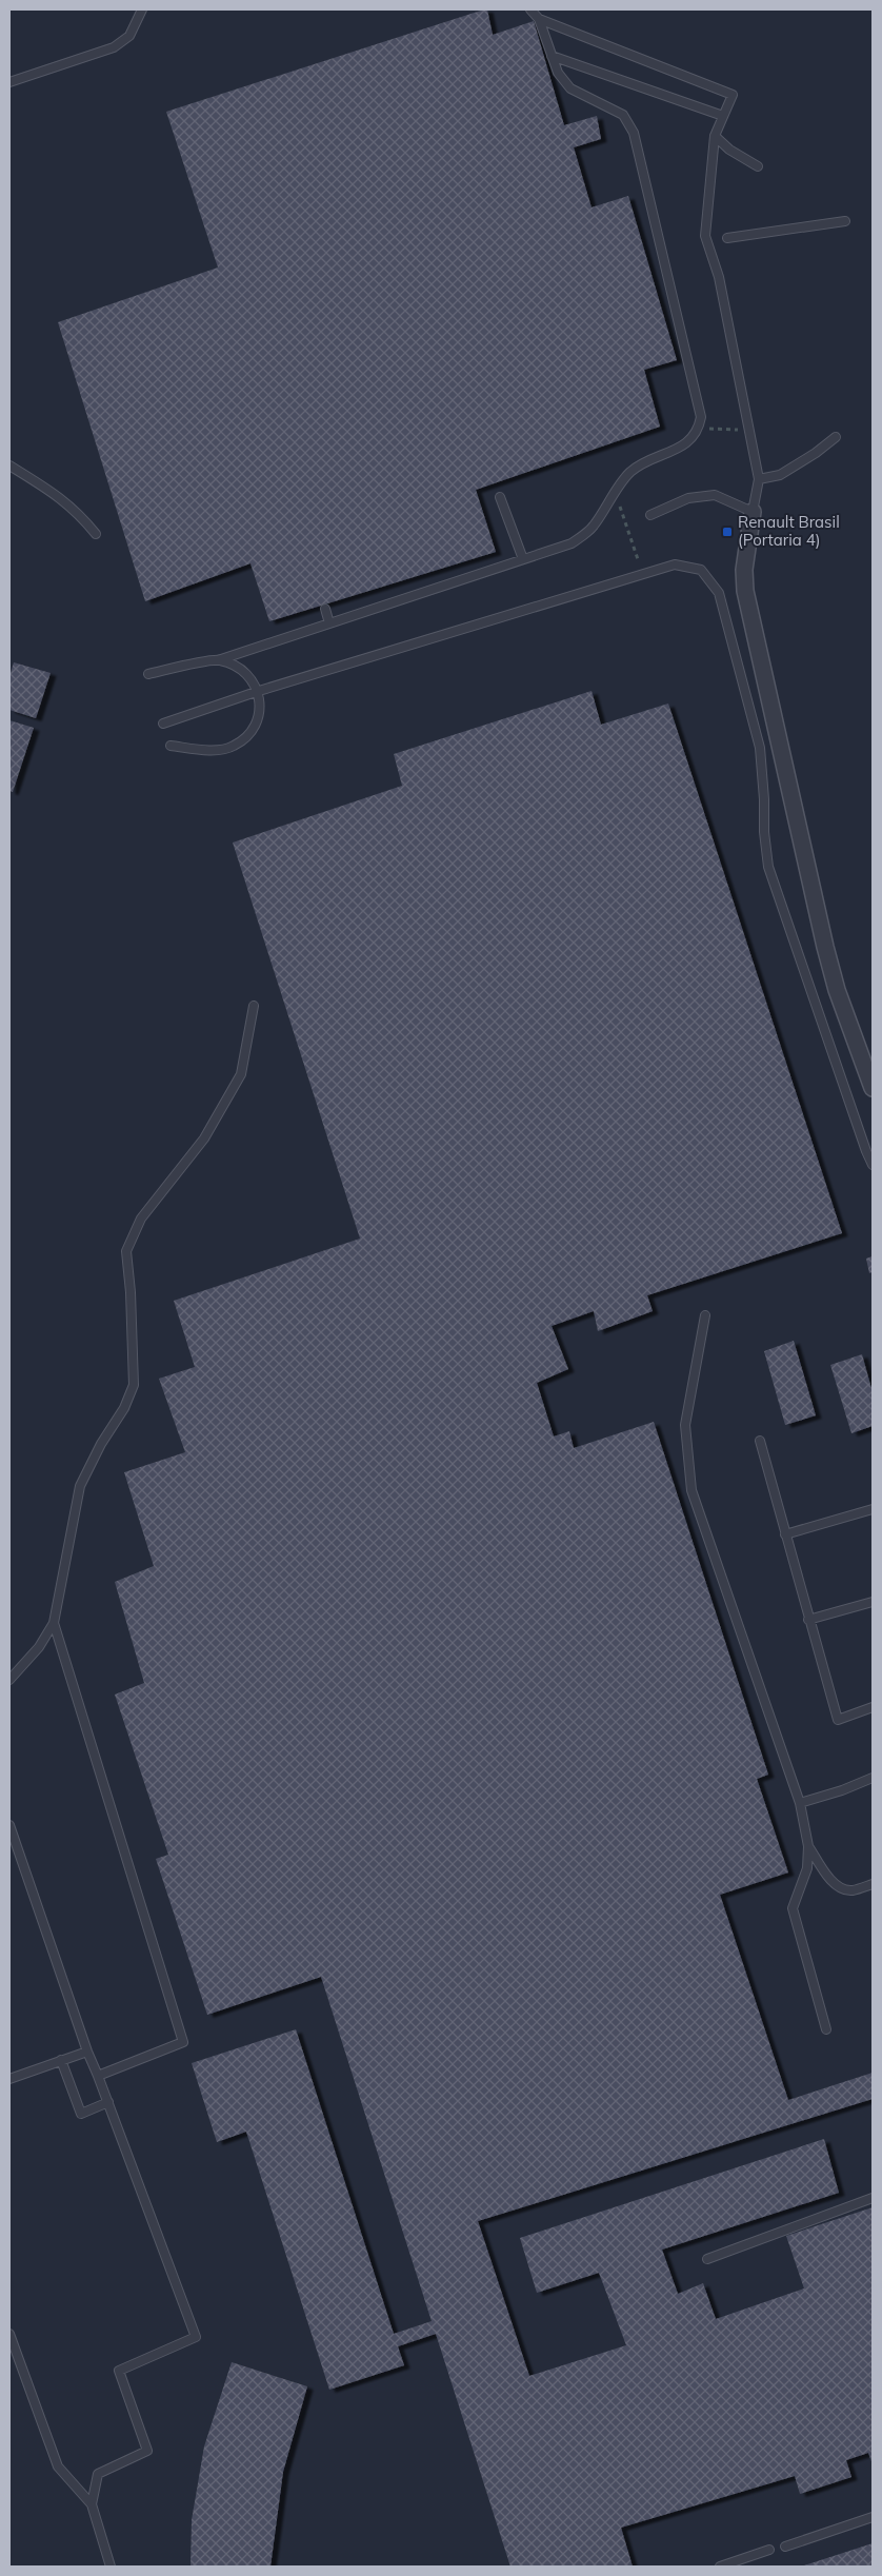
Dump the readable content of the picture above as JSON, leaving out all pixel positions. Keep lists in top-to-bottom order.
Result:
{
  "places": {
    "transit": ["Renault Brasil (Portaria 4)"]
  }
}
